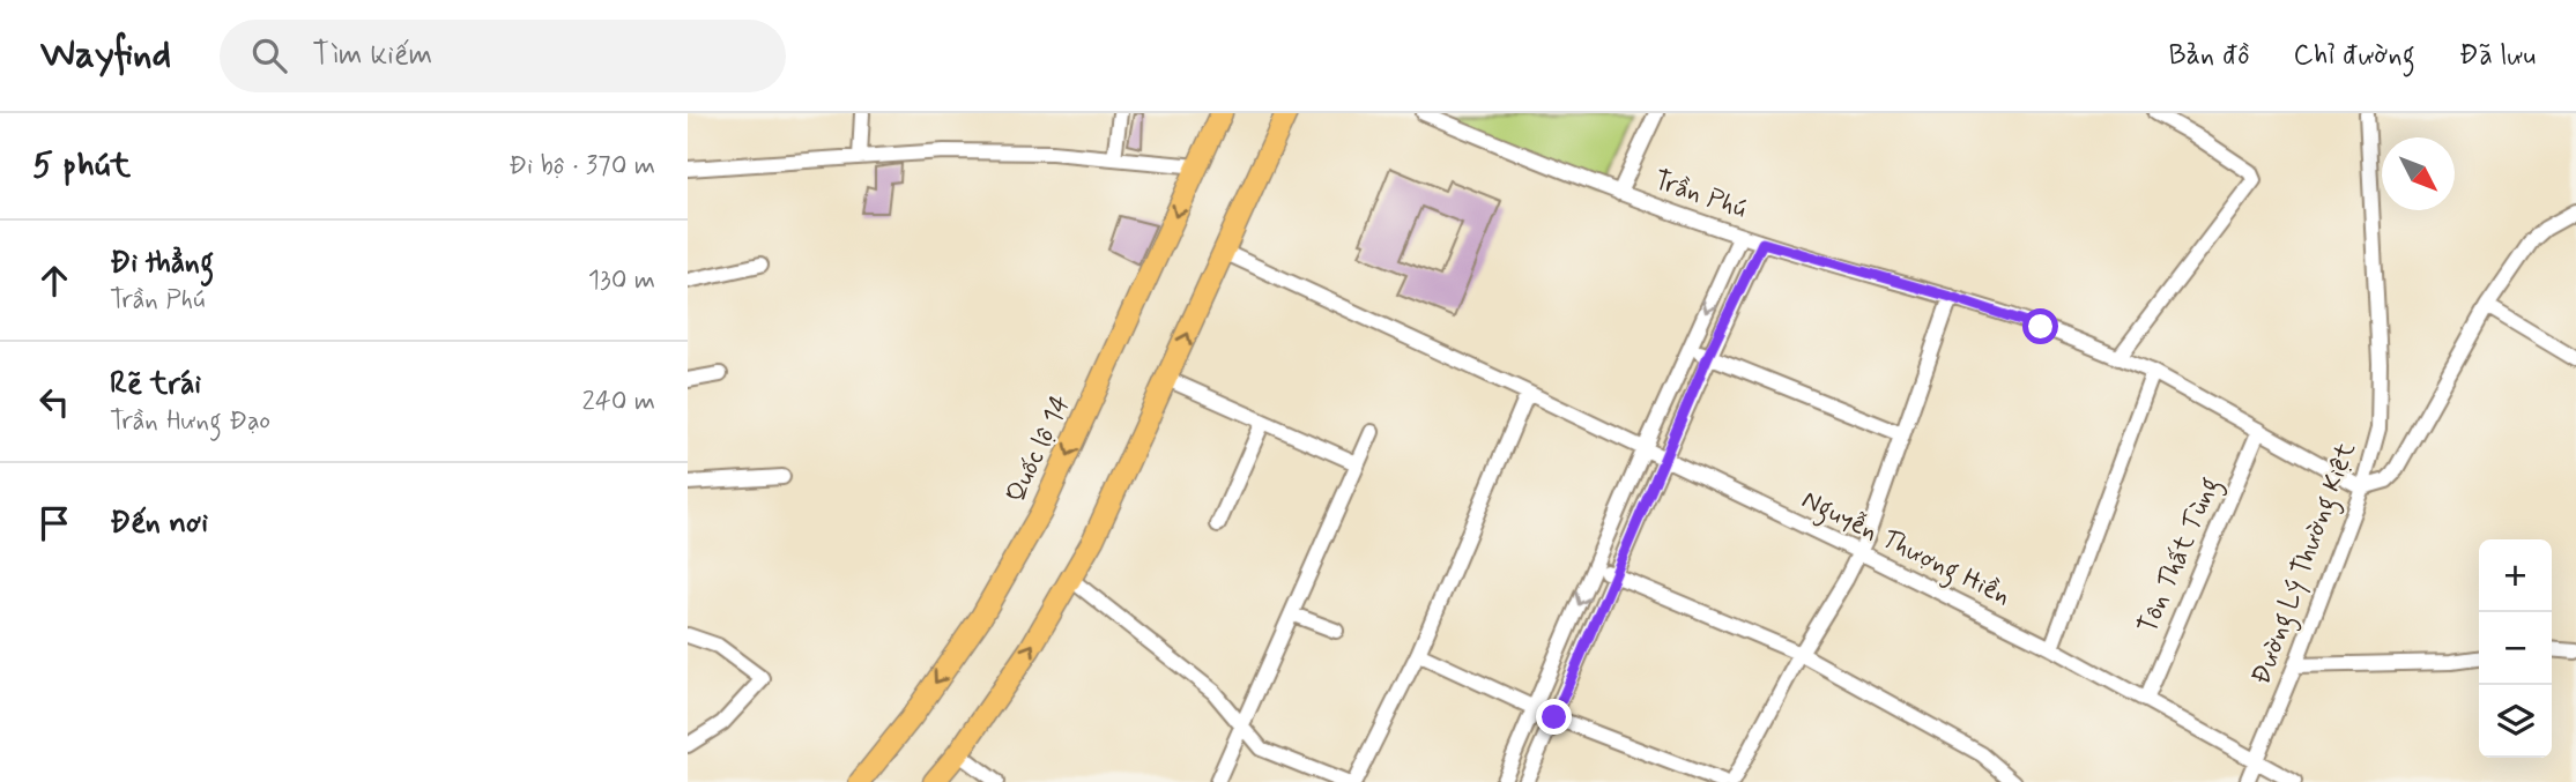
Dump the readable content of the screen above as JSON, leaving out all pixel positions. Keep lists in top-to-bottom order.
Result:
{
  "streets": {
    "highway": ["Quốc lộ 14"],
    "street": [
      "Trần Phú",
      "Nguyễn Thượng Hiền",
      "Tôn Thất Tùng",
      "Đường Lý Thường Kiệt"
    ]
  },
  "crossings": [
    ["Trần Phú", "Tôn Thất Tùng"],
    ["Trần Phú", "Đường Lý Thường Kiệt"],
    ["Nguyễn Thượng Hiền", "Tôn Thất Tùng"],
    ["Nguyễn Thượng Hiền", "Đường Lý Thường Kiệt"]
  ],
  "north": "bottom right",
  "page": {
    "header": "Wayfind",
    "search": "Tìm kiếm",
    "nav": ["Bản đồ", "Chỉ đường", "Đã lưu"],
    "heading": ["5 phút", "Đi bộ · 370 m"],
    "list": [
      ["Đi thẳng", "Trần Phú", "130 m"],
      ["Rẽ trái", "Trần Hưng Đạo", "240 m"],
      "Đến nơi"
    ],
    "map_buttons": ["+", "−"]
  }
}
